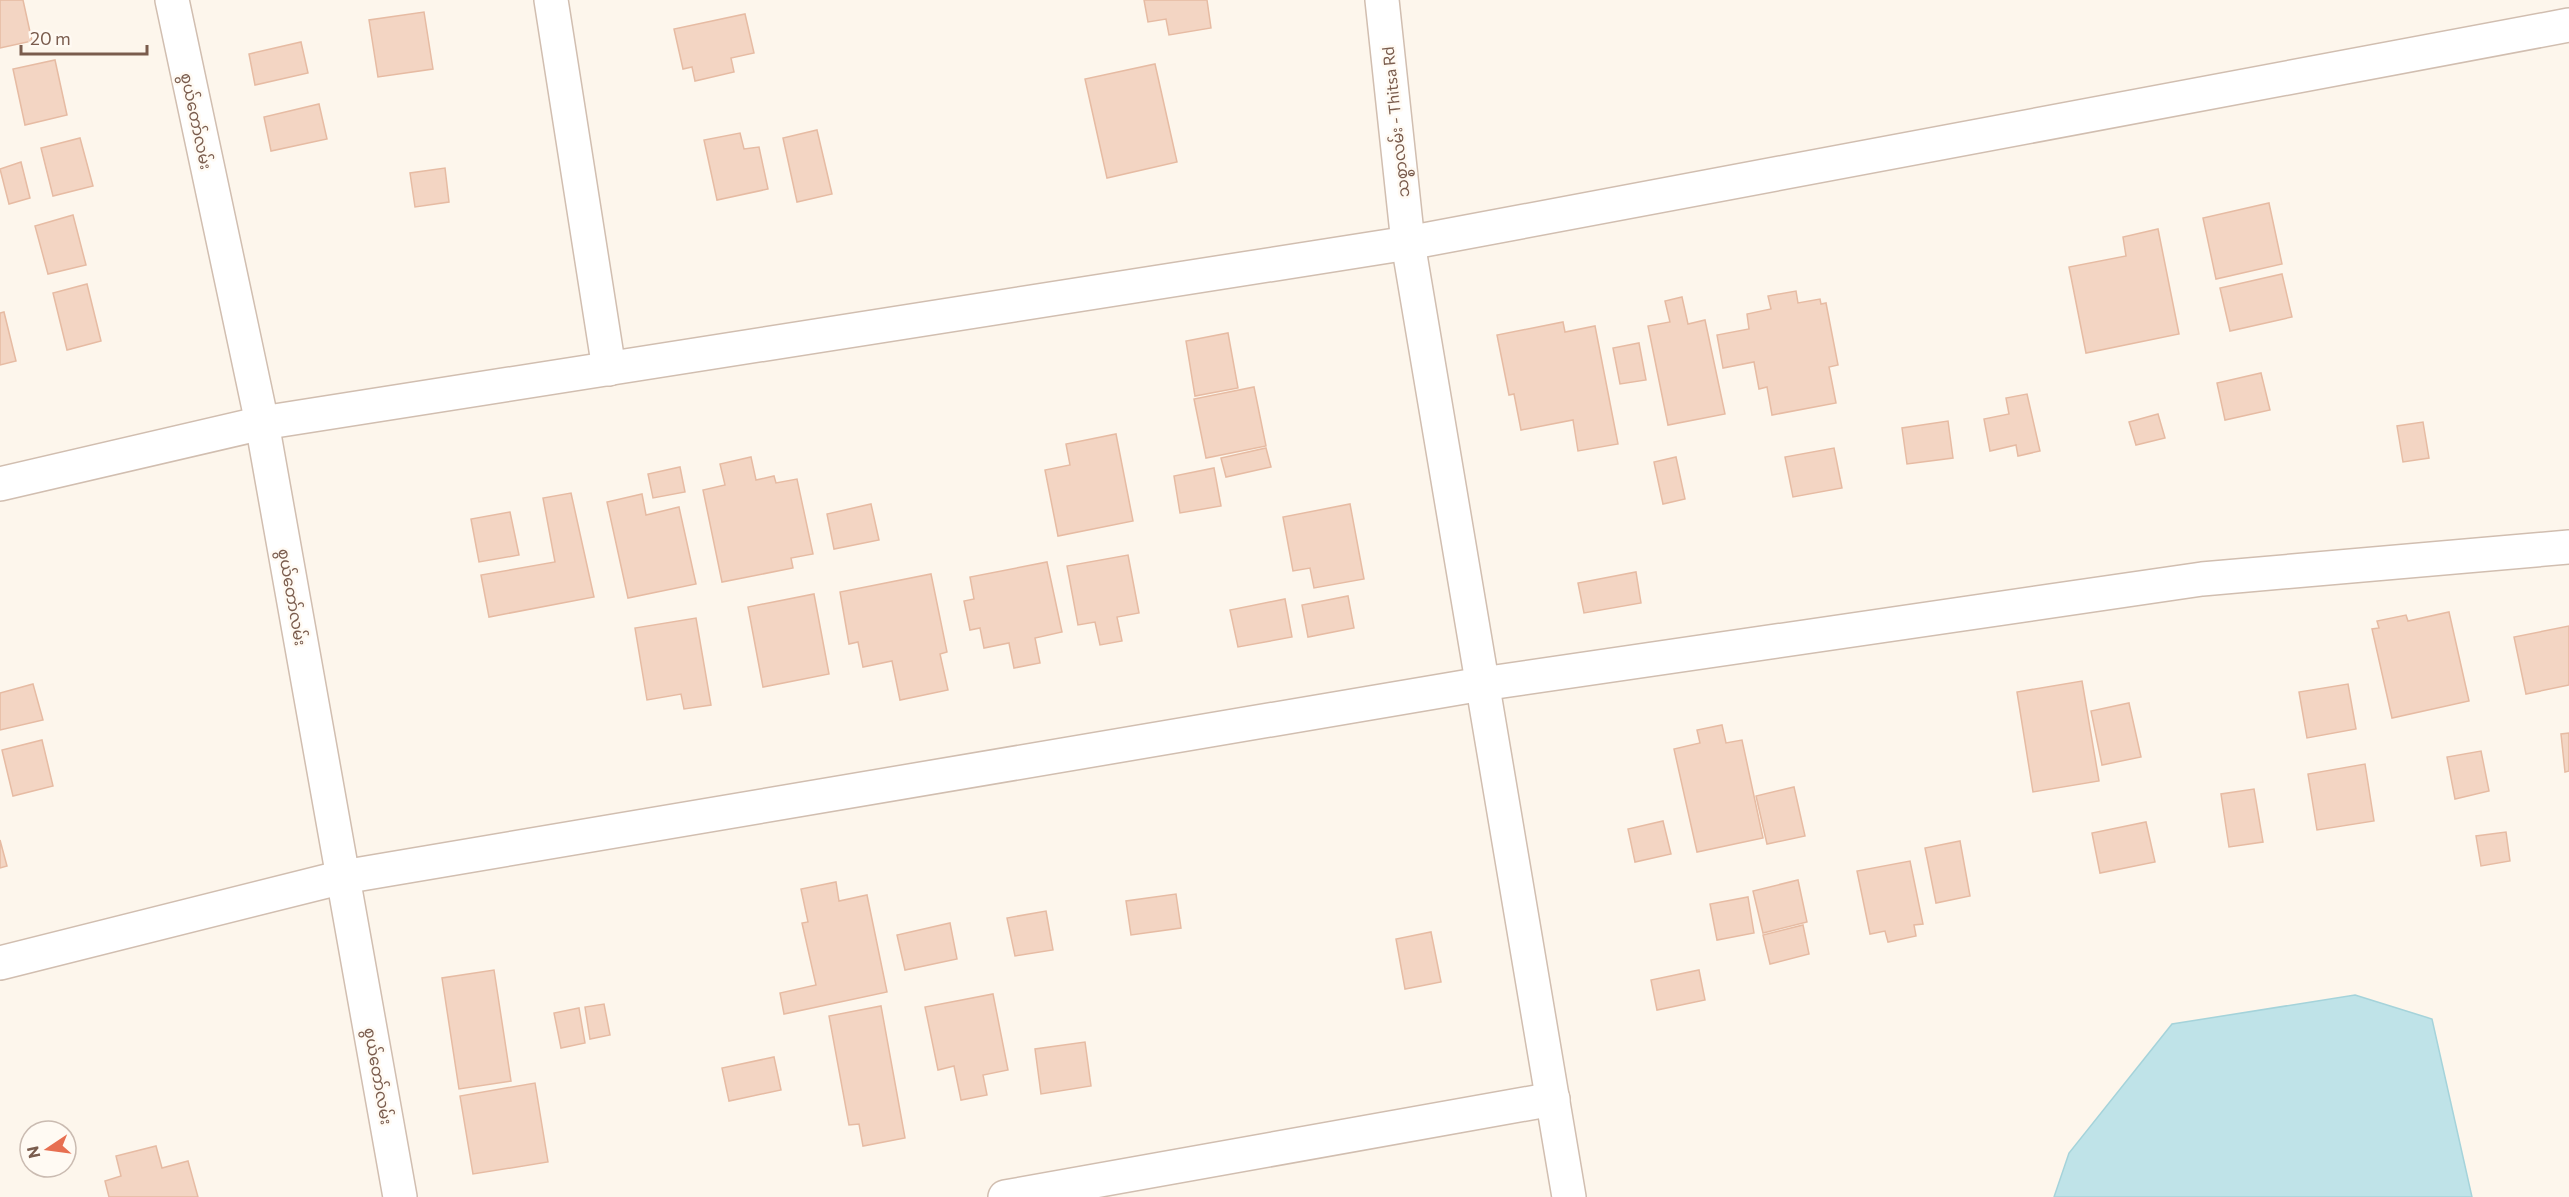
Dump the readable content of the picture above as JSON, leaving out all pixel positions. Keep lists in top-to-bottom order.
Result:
{
  "streets": {
    "street": ["စွယ်တော်လမ်း", "သစ္စာလမ်း - Thitsa Rd"]
  },
  "scale_bar": "20 m",
  "north": "left"
}
